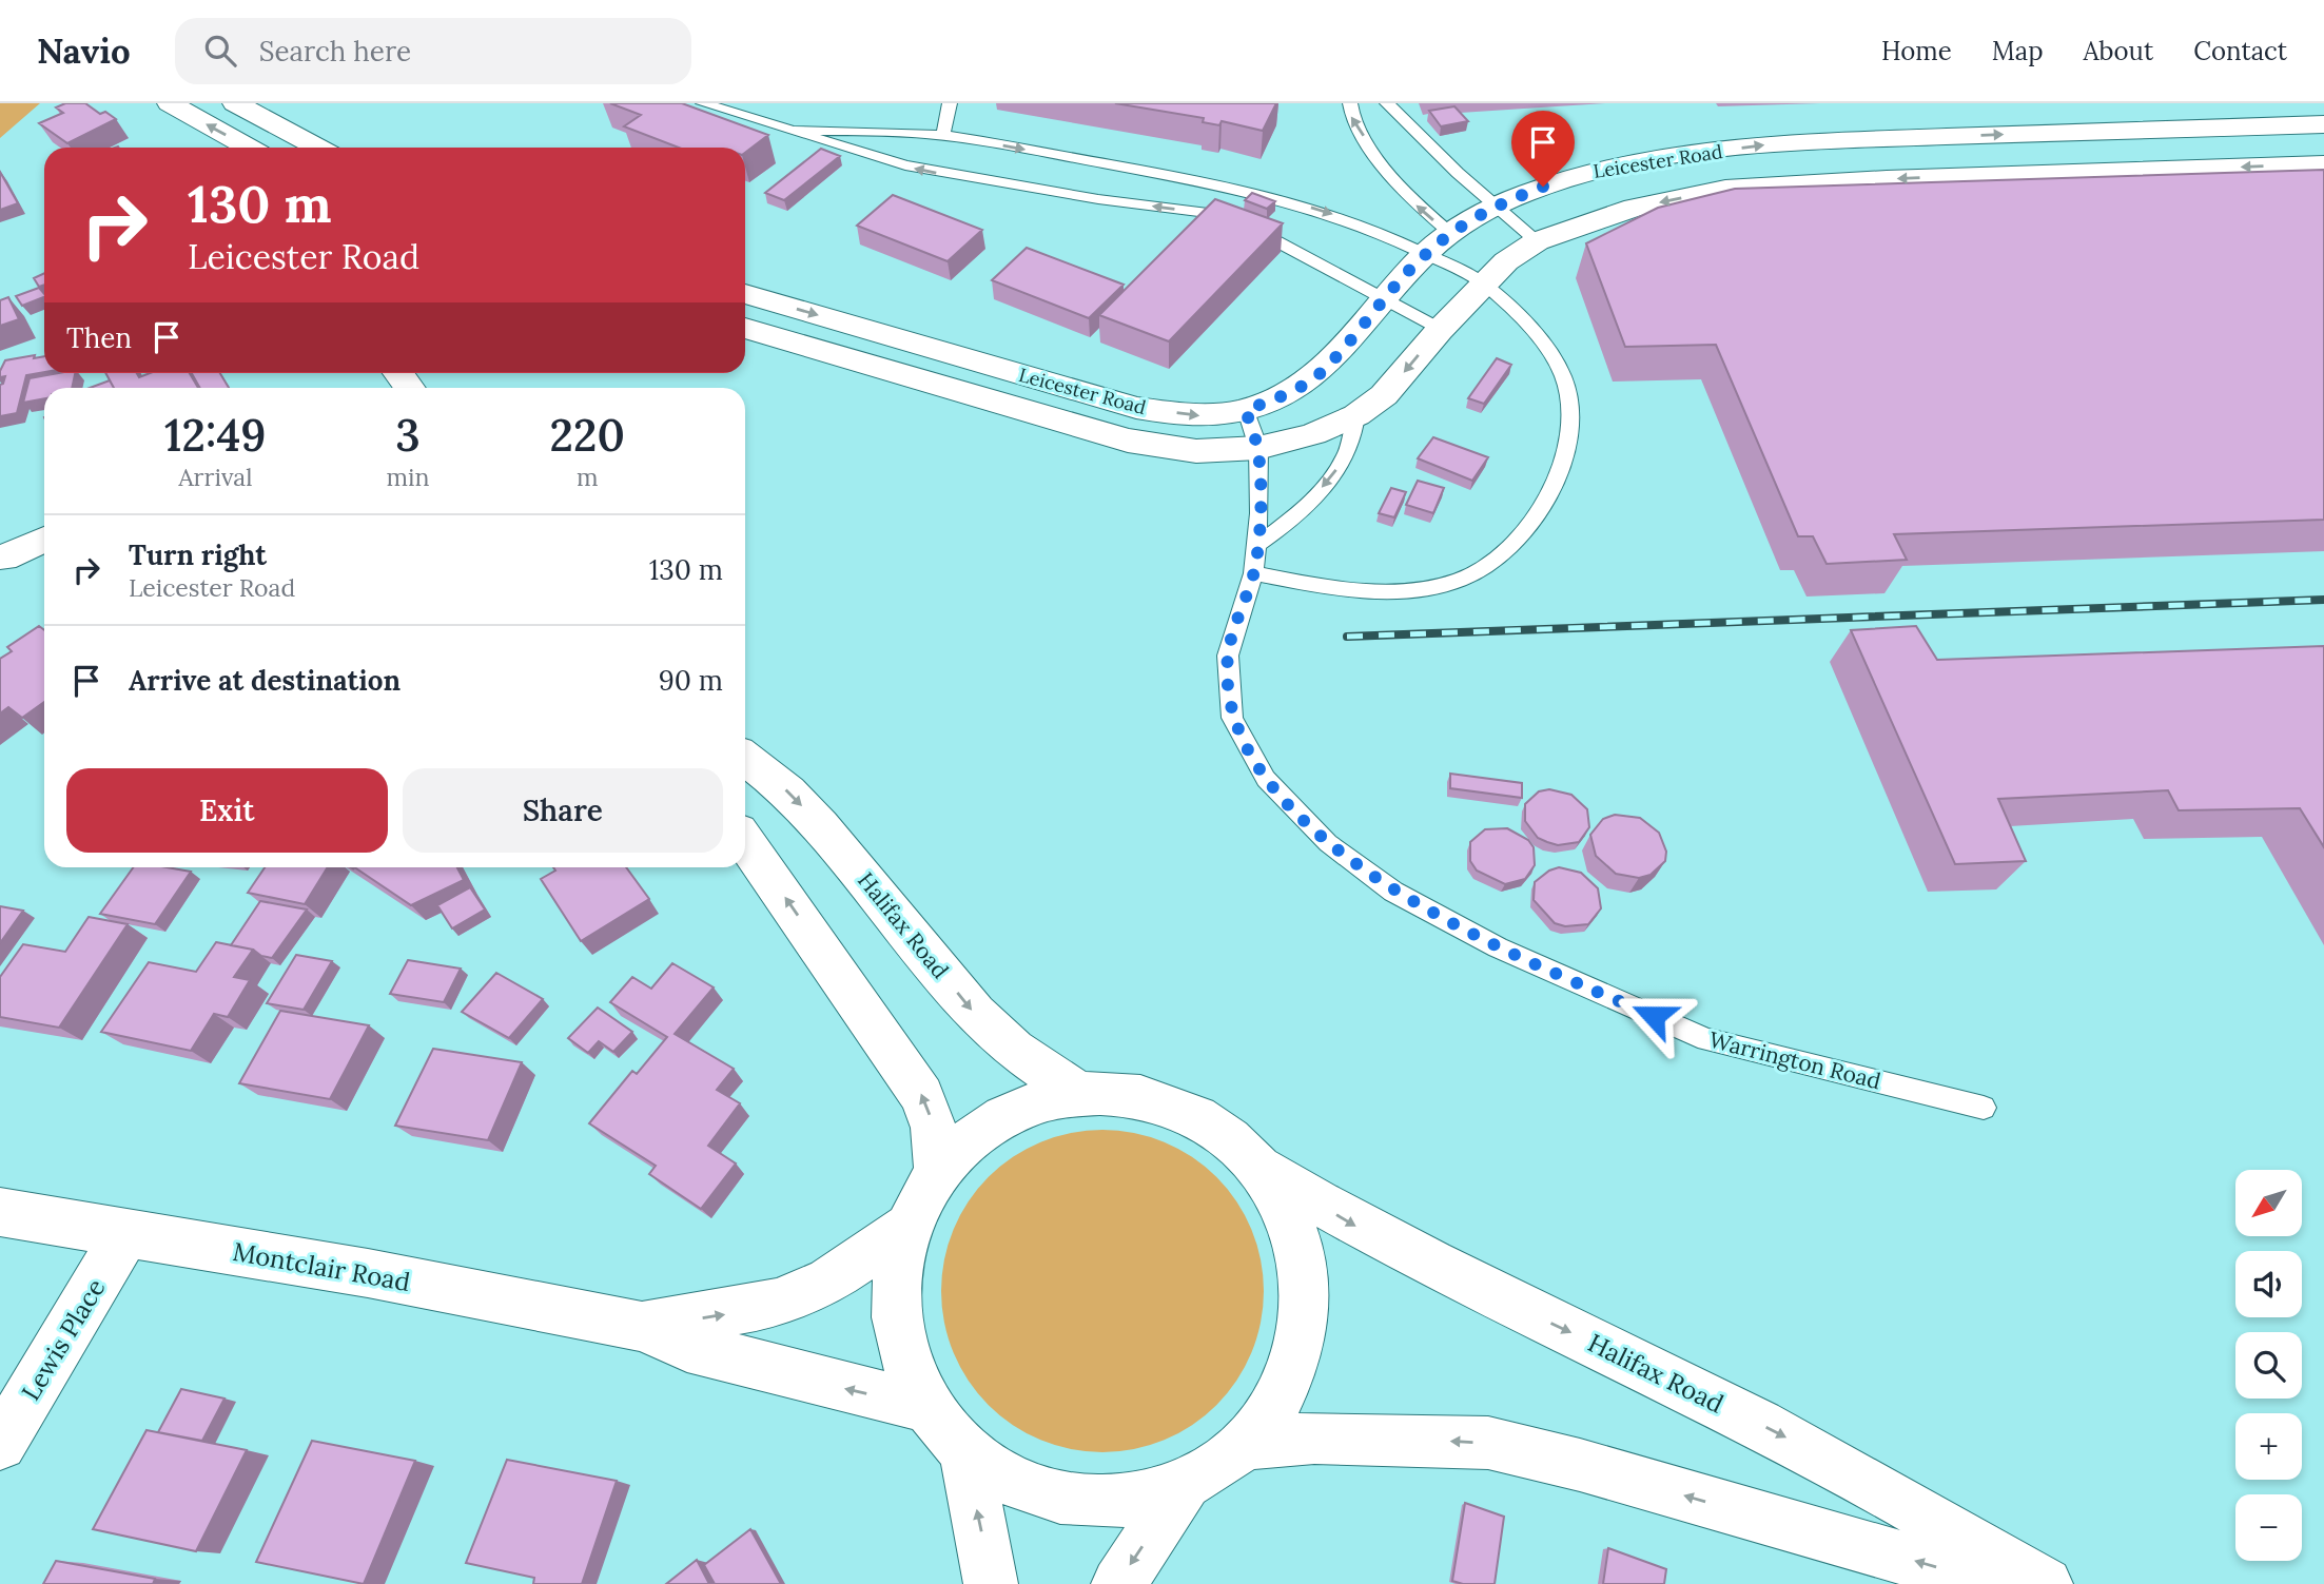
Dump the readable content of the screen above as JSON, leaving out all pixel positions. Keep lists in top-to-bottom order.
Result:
{
  "streets": {
    "street": [
      "Leicester Road",
      "Halifax Road",
      "Montclair Road",
      "Lewis Place"
    ],
    "lane": ["Warrington Road"]
  },
  "crossings": [
    ["Leicester Road", "Warrington Road"],
    ["Halifax Road", "Montclair Road"],
    ["Montclair Road", "Lewis Place"]
  ],
  "north": "bottom left",
  "page": {
    "header": "Navio",
    "search": "Search here",
    "nav": [
      "Home",
      "Map",
      "About",
      "Contact"
    ],
    "turn": ["130 m", "Leicester Road"],
    "then": "Then",
    "eta": [
      "12:49",
      "Arrival",
      "3",
      "min",
      "220",
      "m"
    ],
    "list": [
      {
        "name": "Turn right",
        "note": "Leicester Road",
        "value": "130 m"
      },
      {
        "name": "Arrive at destination",
        "value": "90 m"
      }
    ],
    "buttons": ["Exit", "Share"],
    "map_buttons": ["+", "−"]
  }
}
